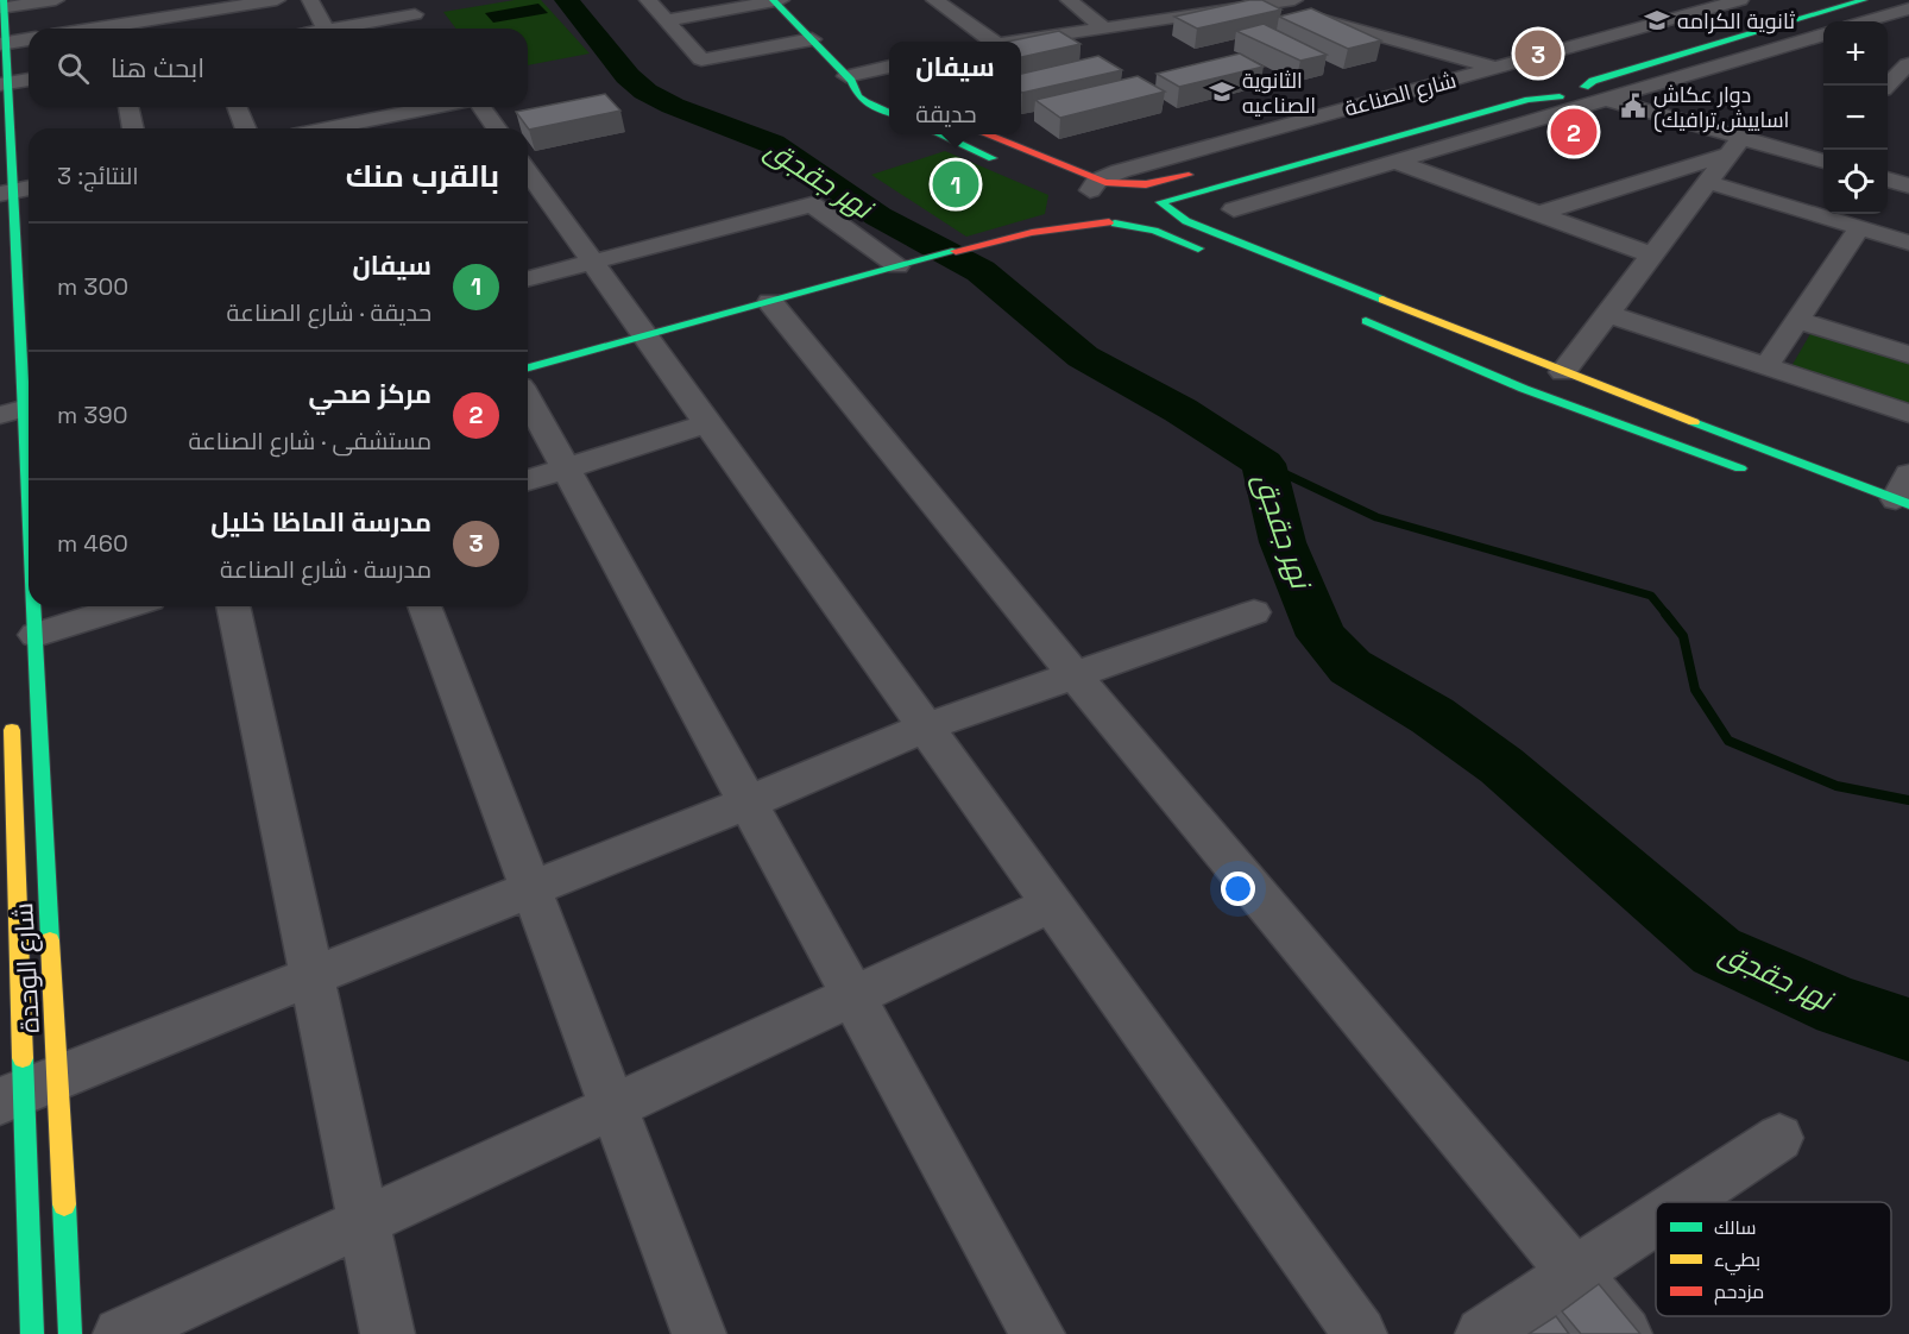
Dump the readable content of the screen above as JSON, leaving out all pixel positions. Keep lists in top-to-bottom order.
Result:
{
  "streets": {
    "street": ["شارع الوحدة"]
  },
  "water": ["نهر جقجق"],
  "places": {
    "school or university": ["ثانوية الكرامه", "الثانوية الصناعيه"],
    "public building": ["دوار عكاش (اساييش٫ترافيك"]
  },
  "legend": ["سالك", "بطيء", "مزدحم"],
  "page": {
    "map_buttons": ["+", "−"],
    "pins": ["3", "2", "1"],
    "search": "ابحث هنا",
    "popup": ["سيفان", "حديقة"],
    "heading": ["بالقرب منك", "النتائج: 3"],
    "list": [
      {
        "mark": "1",
        "name": "سيفان",
        "note": "حديقة · شارع الصناعة",
        "value": "300 m"
      },
      {
        "mark": "2",
        "name": "مركز صحي",
        "note": "مستشفى · شارع الصناعة",
        "value": "390 m"
      },
      {
        "mark": "3",
        "name": "مدرسة الماظا خليل",
        "note": "مدرسة · شارع الصناعة",
        "value": "460 m"
      }
    ]
  }
}
